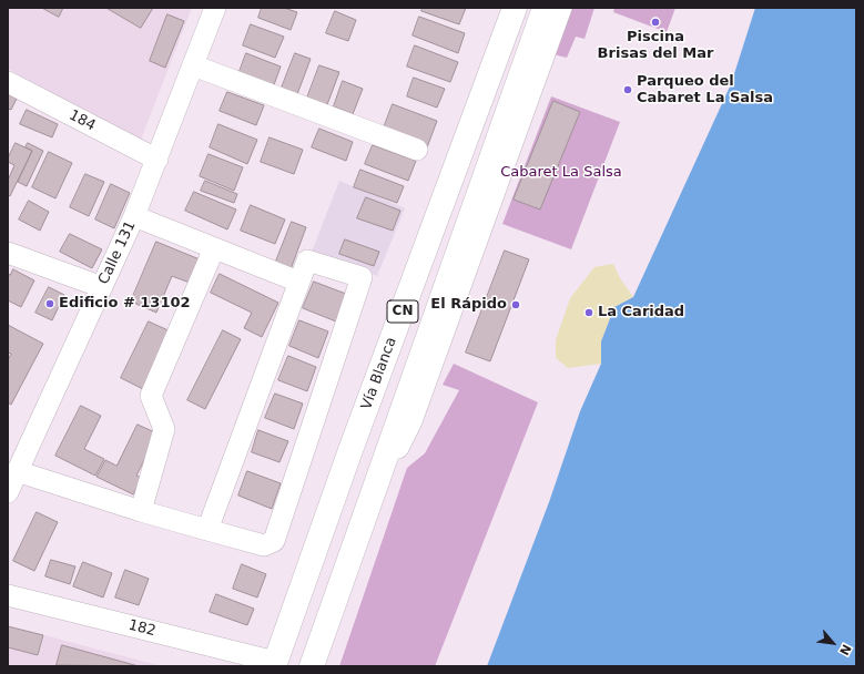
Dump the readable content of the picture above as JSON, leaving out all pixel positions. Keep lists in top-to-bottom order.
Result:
{
  "streets": {
    "highway": ["CN", "Vía Blanca"],
    "street": ["184", "Calle 131", "182"]
  },
  "crossings": [
    ["184", "Calle 131"],
    ["Vía Blanca", "182"]
  ],
  "parks": ["Cabaret La Salsa"],
  "places": [
    "Piscina Brisas del Mar",
    "Parqueo del Cabaret La Salsa",
    "Edificio # 13102",
    "El Rápido",
    "La Caridad"
  ],
  "north": "bottom right"
}
